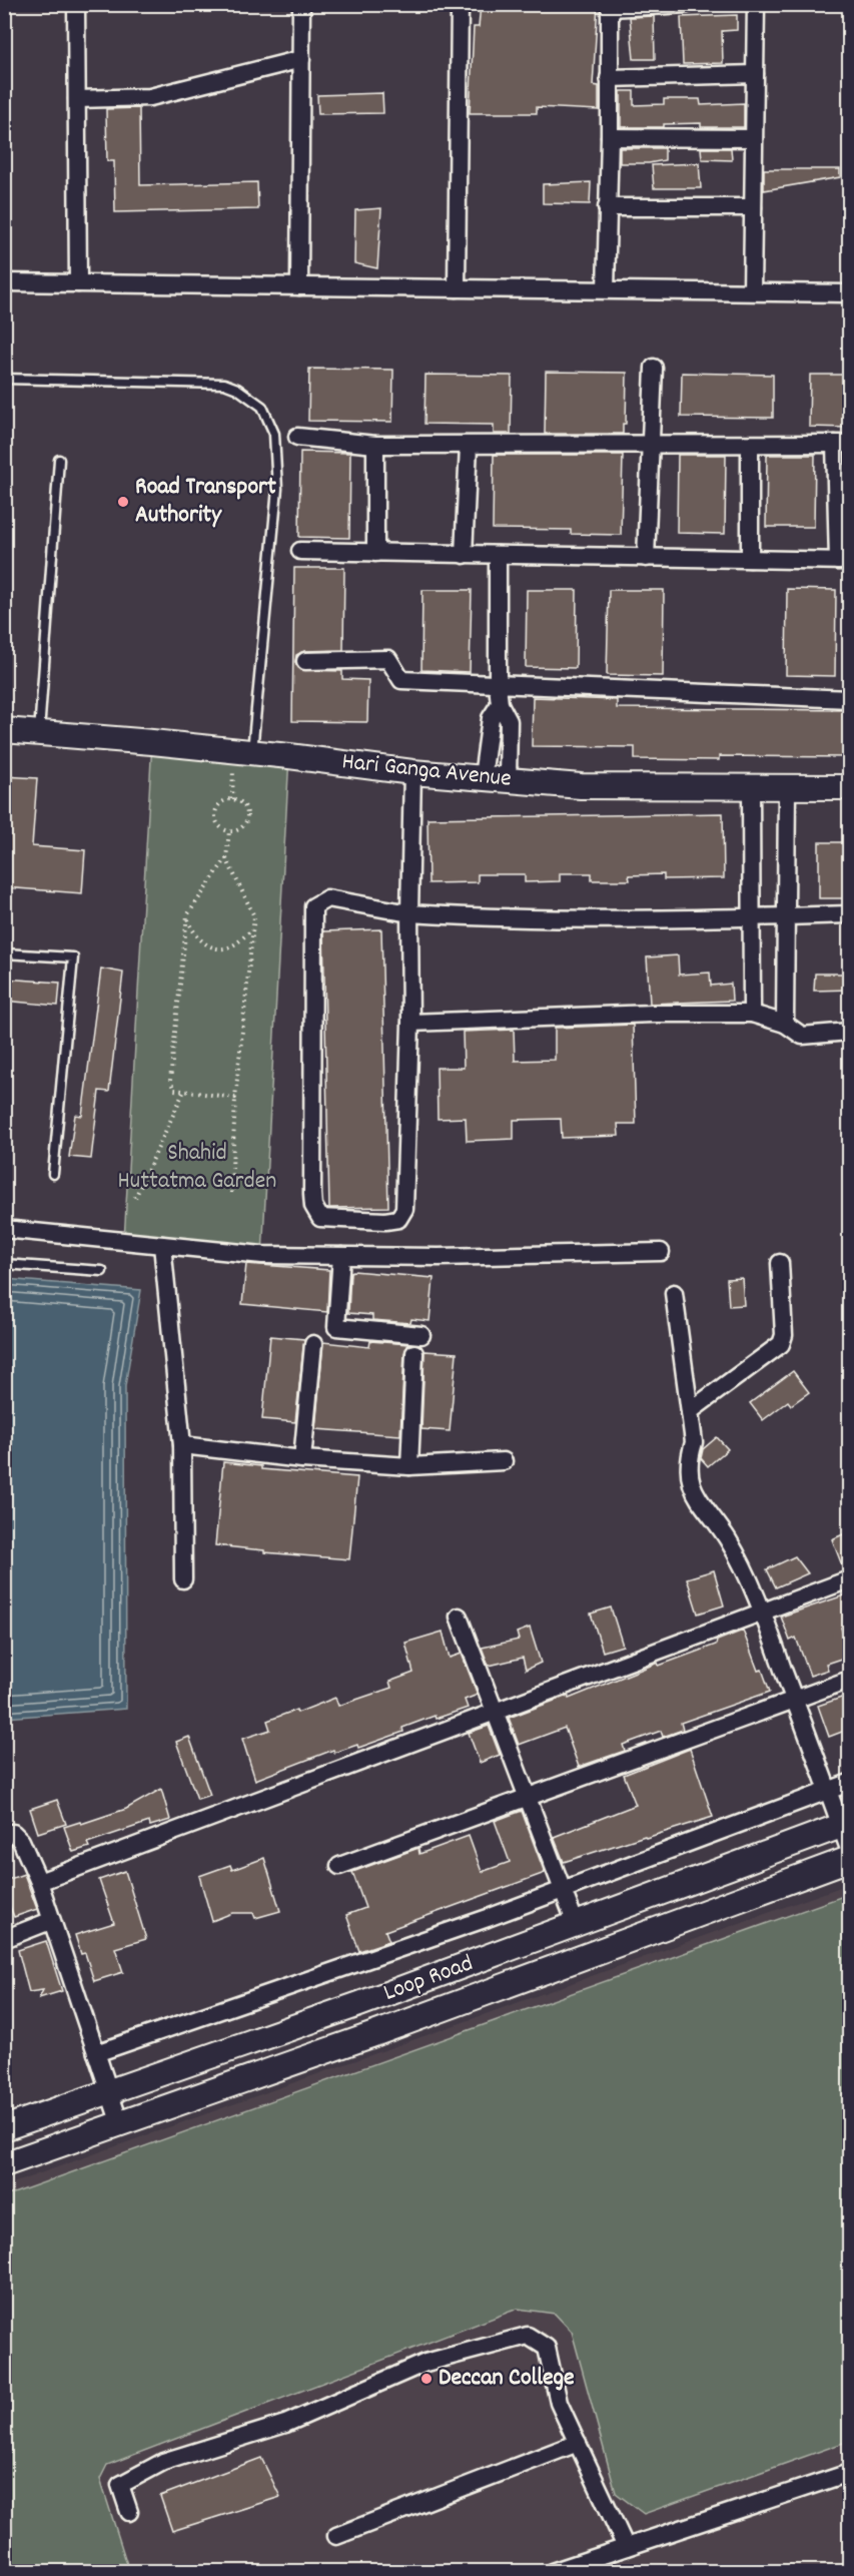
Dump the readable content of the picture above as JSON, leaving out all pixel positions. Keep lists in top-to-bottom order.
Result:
{
  "streets": {
    "main road": ["Hari Ganga Avenue", "Loop Road"]
  },
  "parks": ["Shahid Huttatma Garden"],
  "places": ["Road Transport Authority", "Deccan College"]
}
